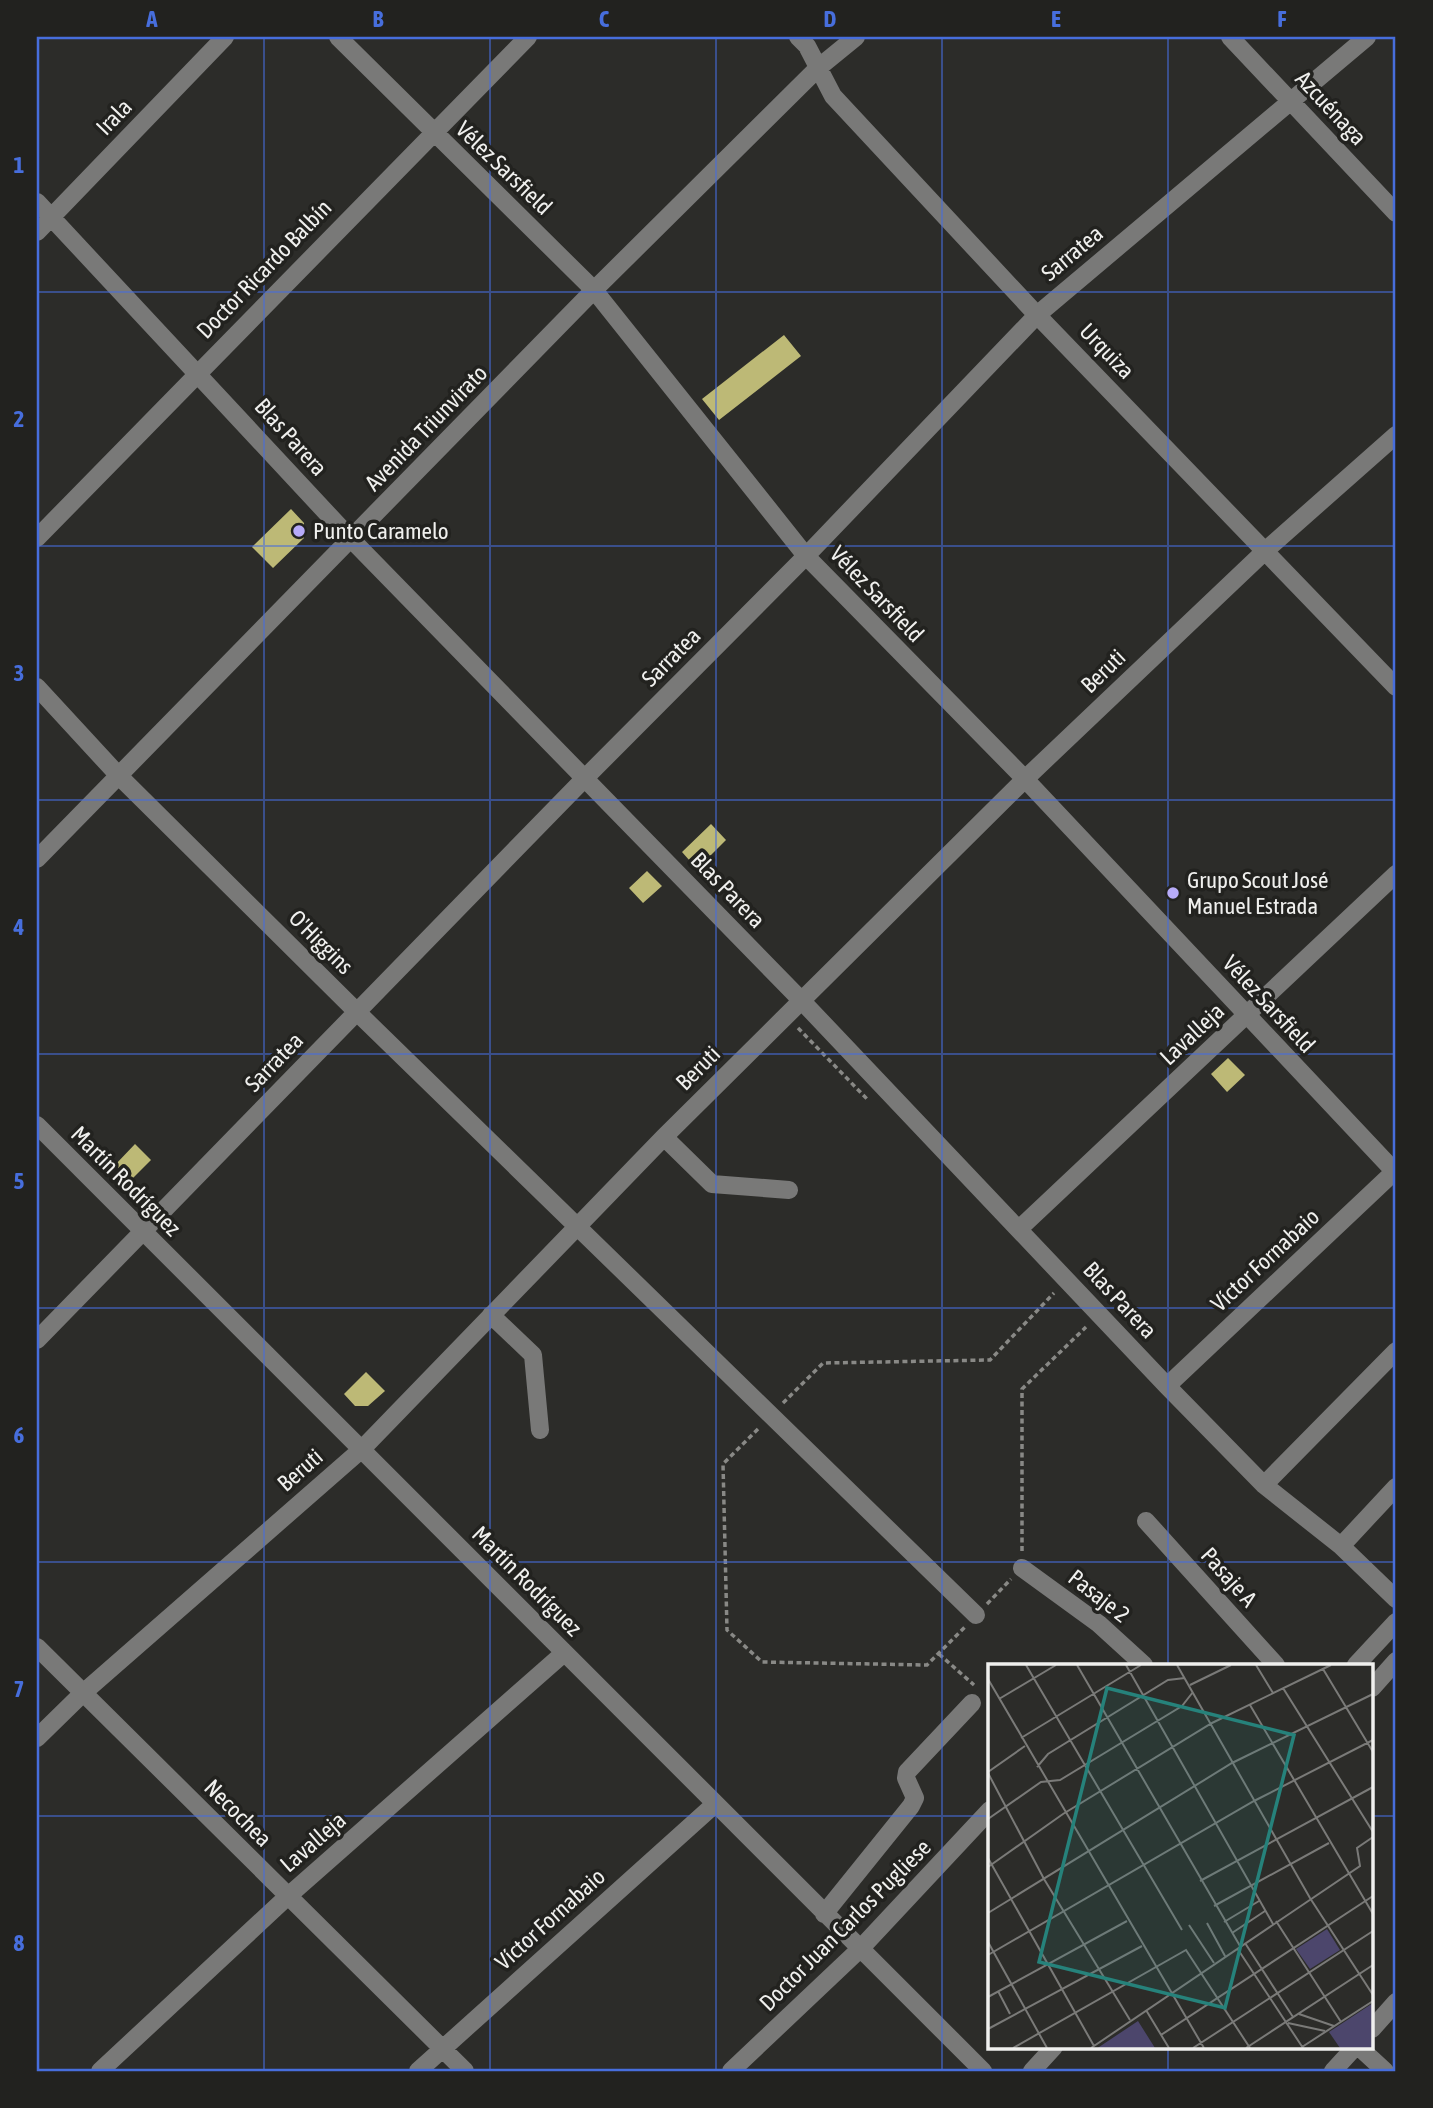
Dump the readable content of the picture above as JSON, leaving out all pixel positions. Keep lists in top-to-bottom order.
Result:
{
  "streets": {
    "street": [
      "Azcuénaga",
      "Irala",
      "Vélez Sarsfield",
      "Sarratea",
      "Doctor Ricardo Balbín",
      "Urquiza",
      "Avenida Triunvirato",
      "Blas Parera",
      "Beruti",
      "O'Higgins",
      "Lavalleja",
      "Martín Rodríguez",
      "Víctor Fornabaio",
      "Pasaje A",
      "Pasaje 2",
      "Necochea",
      "Doctor Juan Carlos Pugliese"
    ]
  },
  "crossings": [
    ["Azcuénaga", "Sarratea"],
    ["Irala", "Blas Parera"],
    ["Vélez Sarsfield", "Sarratea"],
    ["Vélez Sarsfield", "Doctor Ricardo Balbín"],
    ["Vélez Sarsfield", "Avenida Triunvirato"],
    ["Vélez Sarsfield", "Beruti"],
    ["Vélez Sarsfield", "Lavalleja"],
    ["Vélez Sarsfield", "Víctor Fornabaio"],
    ["Sarratea", "Urquiza"],
    ["Sarratea", "Blas Parera"],
    ["Sarratea", "O'Higgins"],
    ["Sarratea", "Martín Rodríguez"],
    ["Doctor Ricardo Balbín", "Blas Parera"],
    ["Urquiza", "Avenida Triunvirato"],
    ["Urquiza", "Beruti"],
    ["Avenida Triunvirato", "Blas Parera"],
    ["Avenida Triunvirato", "O'Higgins"],
    ["Blas Parera", "Beruti"],
    ["Blas Parera", "Lavalleja"],
    ["Blas Parera", "Víctor Fornabaio"],
    ["Beruti", "O'Higgins"],
    ["Beruti", "Martín Rodríguez"],
    ["Beruti", "Necochea"],
    ["Lavalleja", "Martín Rodríguez"],
    ["Lavalleja", "Necochea"],
    ["Martín Rodríguez", "Víctor Fornabaio"],
    ["Martín Rodríguez", "Doctor Juan Carlos Pugliese"],
    ["Víctor Fornabaio", "Necochea"]
  ],
  "places": ["Punto Caramelo", "Grupo Scout José Manuel Estrada"],
  "grid": {
    "columns": [
      "A",
      "B",
      "C",
      "D",
      "E",
      "F"
    ],
    "rows": [
      "1",
      "2",
      "3",
      "4",
      "5",
      "6",
      "7",
      "8"
    ]
  }
}
